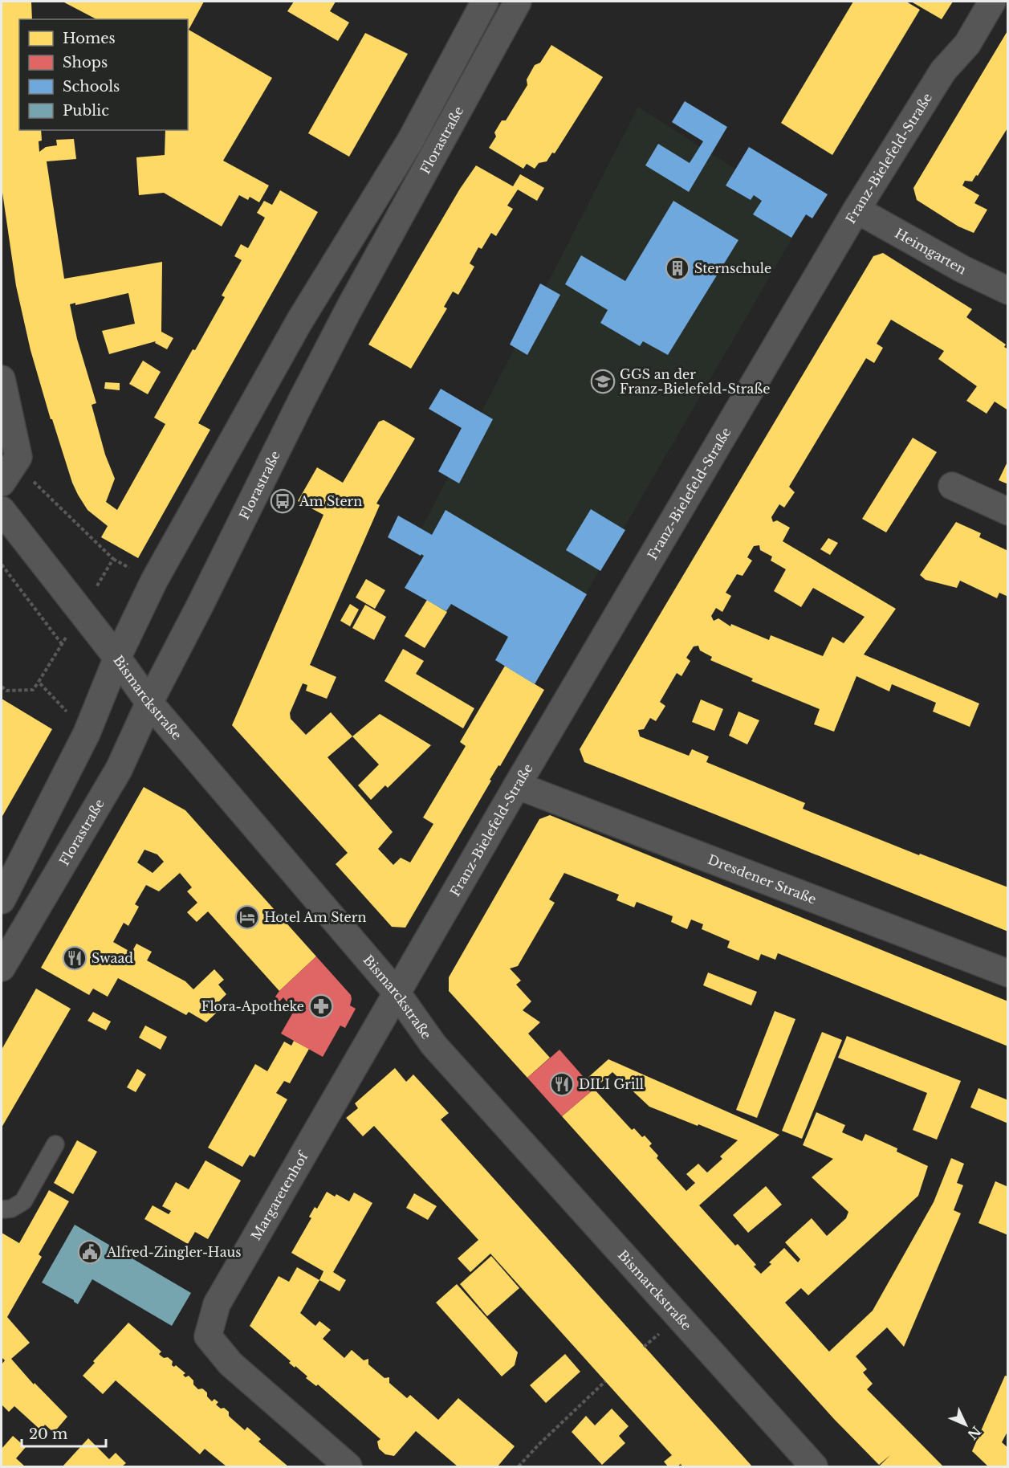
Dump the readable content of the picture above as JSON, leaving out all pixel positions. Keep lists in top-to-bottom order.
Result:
{
  "streets": {
    "main road": [
      "Florastraße",
      "Franz-Bielefeld-Straße",
      "Heimgarten",
      "Bismarckstraße",
      "Dresdener Straße",
      "Margaretenhof"
    ]
  },
  "crossings": [
    ["Florastraße", "Bismarckstraße"],
    ["Franz-Bielefeld-Straße", "Heimgarten"],
    ["Franz-Bielefeld-Straße", "Bismarckstraße"],
    ["Franz-Bielefeld-Straße", "Dresdener Straße"],
    ["Franz-Bielefeld-Straße", "Margaretenhof"],
    ["Bismarckstraße", "Margaretenhof"]
  ],
  "places": {
    "building": ["Sternschule"],
    "school or university": ["GGS an der Franz-Bielefeld-Straße"],
    "bus stop": ["Am Stern"],
    "hotel": ["Hotel Am Stern"],
    "restaurant": ["Swaad", "DILI Grill"],
    "pharmacy": ["Flora-Apotheke"],
    "public building": ["Alfred-Zingler-Haus"]
  },
  "legend": [
    "Homes",
    "Shops",
    "Schools",
    "Public"
  ],
  "scale_bar": "20 m",
  "north": "bottom right"
}
